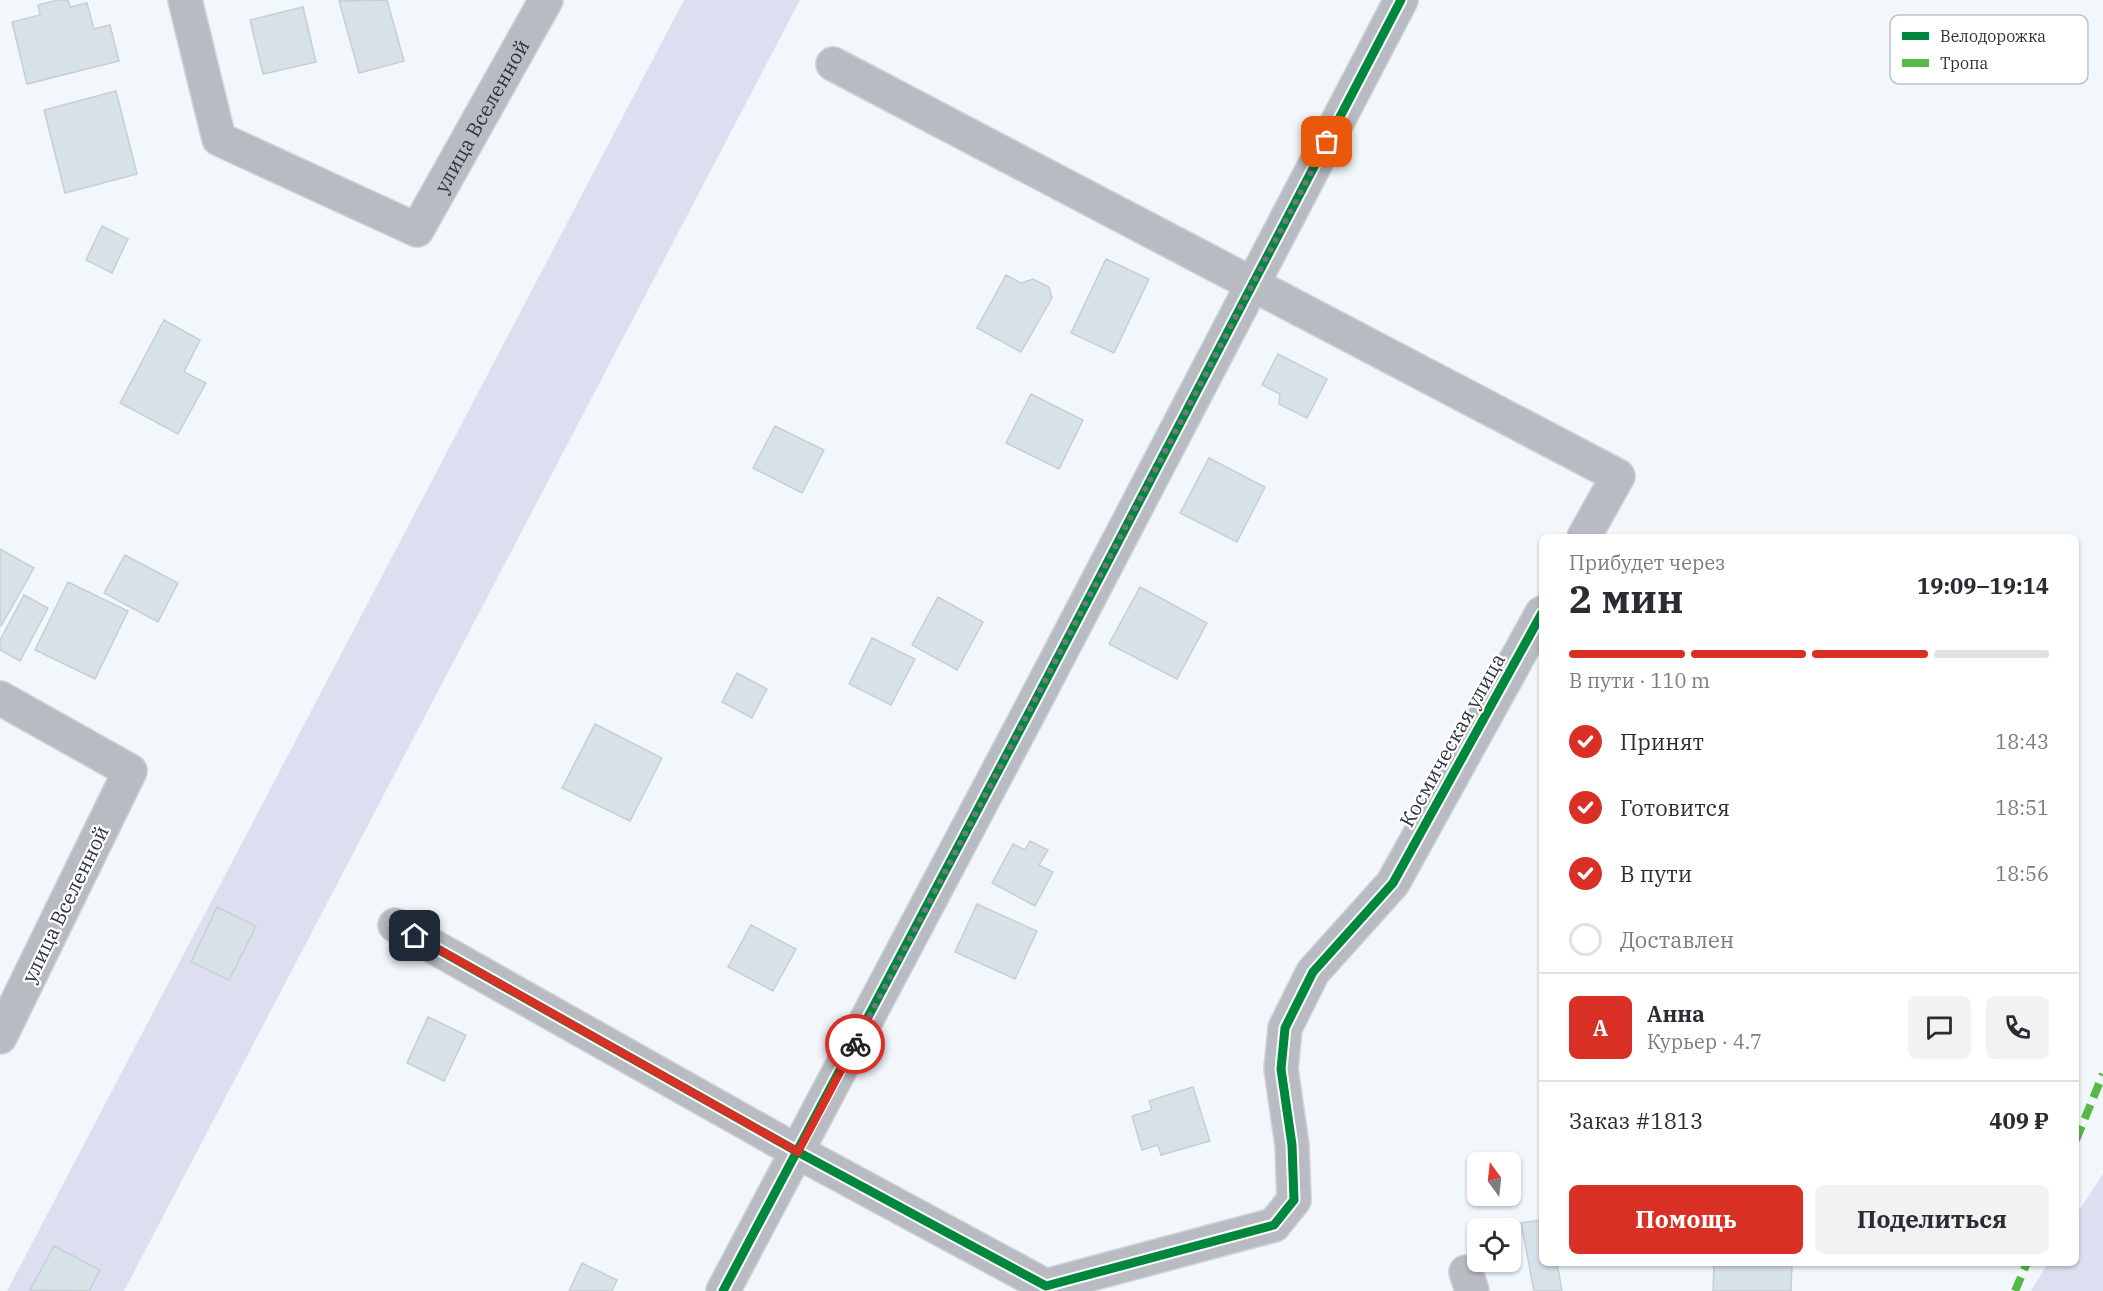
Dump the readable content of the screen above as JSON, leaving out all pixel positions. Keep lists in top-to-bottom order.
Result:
{
  "streets": {
    "street": ["улица Вселенной", "Космическая улица"]
  },
  "legend": ["Велодорожка", "Тропа"],
  "north": "top",
  "page": {
    "heading": ["2 мин", "Прибудет через", "19:09–19:14"],
    "panel": [
      "Анна",
      "Курьер · 4.7",
      "Заказ #1813",
      "409 ₽"
    ],
    "bar": "В пути · 110 m",
    "list": [
      ["Принят", "18:43"],
      ["Готовится", "18:51"],
      ["В пути", "18:56"],
      "Доставлен"
    ],
    "round": "А",
    "buttons": ["Помощь", "Поделиться"]
  }
}
